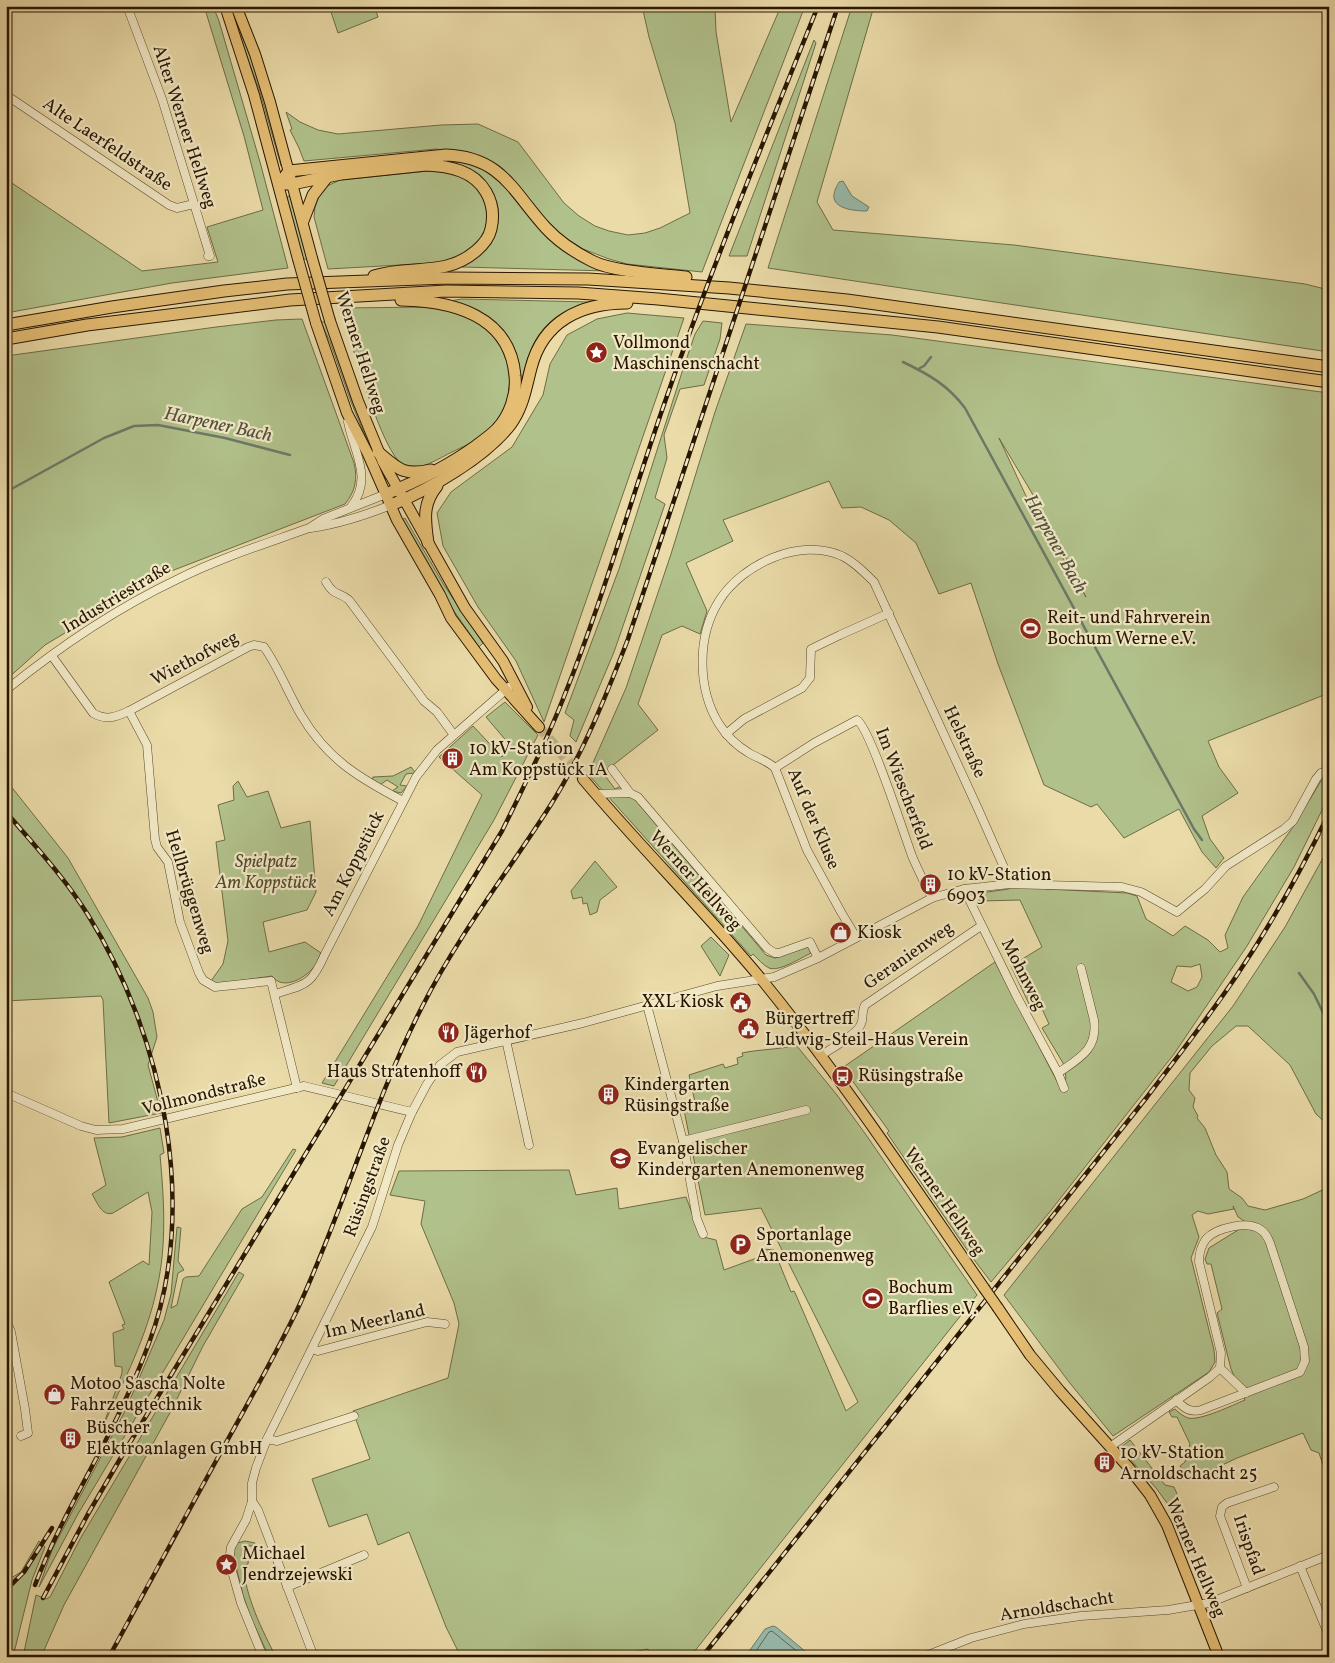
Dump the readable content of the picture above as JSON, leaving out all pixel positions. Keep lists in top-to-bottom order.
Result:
{
  "streets": {
    "main road": ["Werner Hellweg"],
    "street": [
      "Alter Werner Hellweg",
      "Alte Laerfeldstraße",
      "Industriestraße",
      "Wiethofweg",
      "Helstraße",
      "Im Wiescherfeld",
      "Auf der Kluse",
      "Am Koppstück",
      "Hellbrüggenweg",
      "Geranienweg",
      "Mohnweg",
      "Vollmondstraße",
      "Rüsingstraße",
      "Im Meerland",
      "Irispfad",
      "Arnoldschacht"
    ]
  },
  "crossings": [
    ["Alter Werner Hellweg", "Alte Laerfeldstraße"],
    ["Werner Hellweg", "Industriestraße"],
    ["Werner Hellweg", "Am Koppstück"],
    ["Werner Hellweg", "Geranienweg"],
    ["Werner Hellweg", "Rüsingstraße"],
    ["Werner Hellweg", "Arnoldschacht"],
    ["Industriestraße", "Wiethofweg"],
    ["Wiethofweg", "Am Koppstück"],
    ["Wiethofweg", "Hellbrüggenweg"],
    ["Helstraße", "Auf der Kluse"],
    ["Helstraße", "Rüsingstraße"],
    ["Im Wiescherfeld", "Auf der Kluse"],
    ["Im Wiescherfeld", "Rüsingstraße"],
    ["Auf der Kluse", "Rüsingstraße"],
    ["Am Koppstück", "Hellbrüggenweg"],
    ["Geranienweg", "Mohnweg"],
    ["Mohnweg", "Rüsingstraße"],
    ["Vollmondstraße", "Rüsingstraße"],
    ["Rüsingstraße", "Im Meerland"],
    ["Irispfad", "Arnoldschacht"]
  ],
  "water": ["Harpener Bach"],
  "parks": ["Spielpatz Am Koppstück"],
  "places": {
    "place": ["Vollmond Maschinenschacht", "Michael Jendrzejewski"],
    "sports": ["Reit- und Fahrverein Bochum Werne e.V.", "Bochum Barflies e.V."],
    "building": [
      "10 kV-Station Am Koppstück 1A",
      "10 kV-Station 6903",
      "Kindergarten Rüsingstraße",
      "Büscher Elektroanlagen GmbH",
      "10 kV-Station Arnoldschacht 25"
    ],
    "shop": ["Kiosk", "Motoo Sascha Nolte Fahrzeugtechnik"],
    "public building": ["XXL Kiosk", "Bürgertreff Ludwig-Steil-Haus Verein"],
    "restaurant": ["Jägerhof", "Haus Stratenhoff"],
    "bus stop": ["Rüsingstraße"],
    "school or university": ["Evangelischer Kindergarten Anemonenweg"],
    "parking": ["Sportanlage Anemonenweg"]
  }
}
